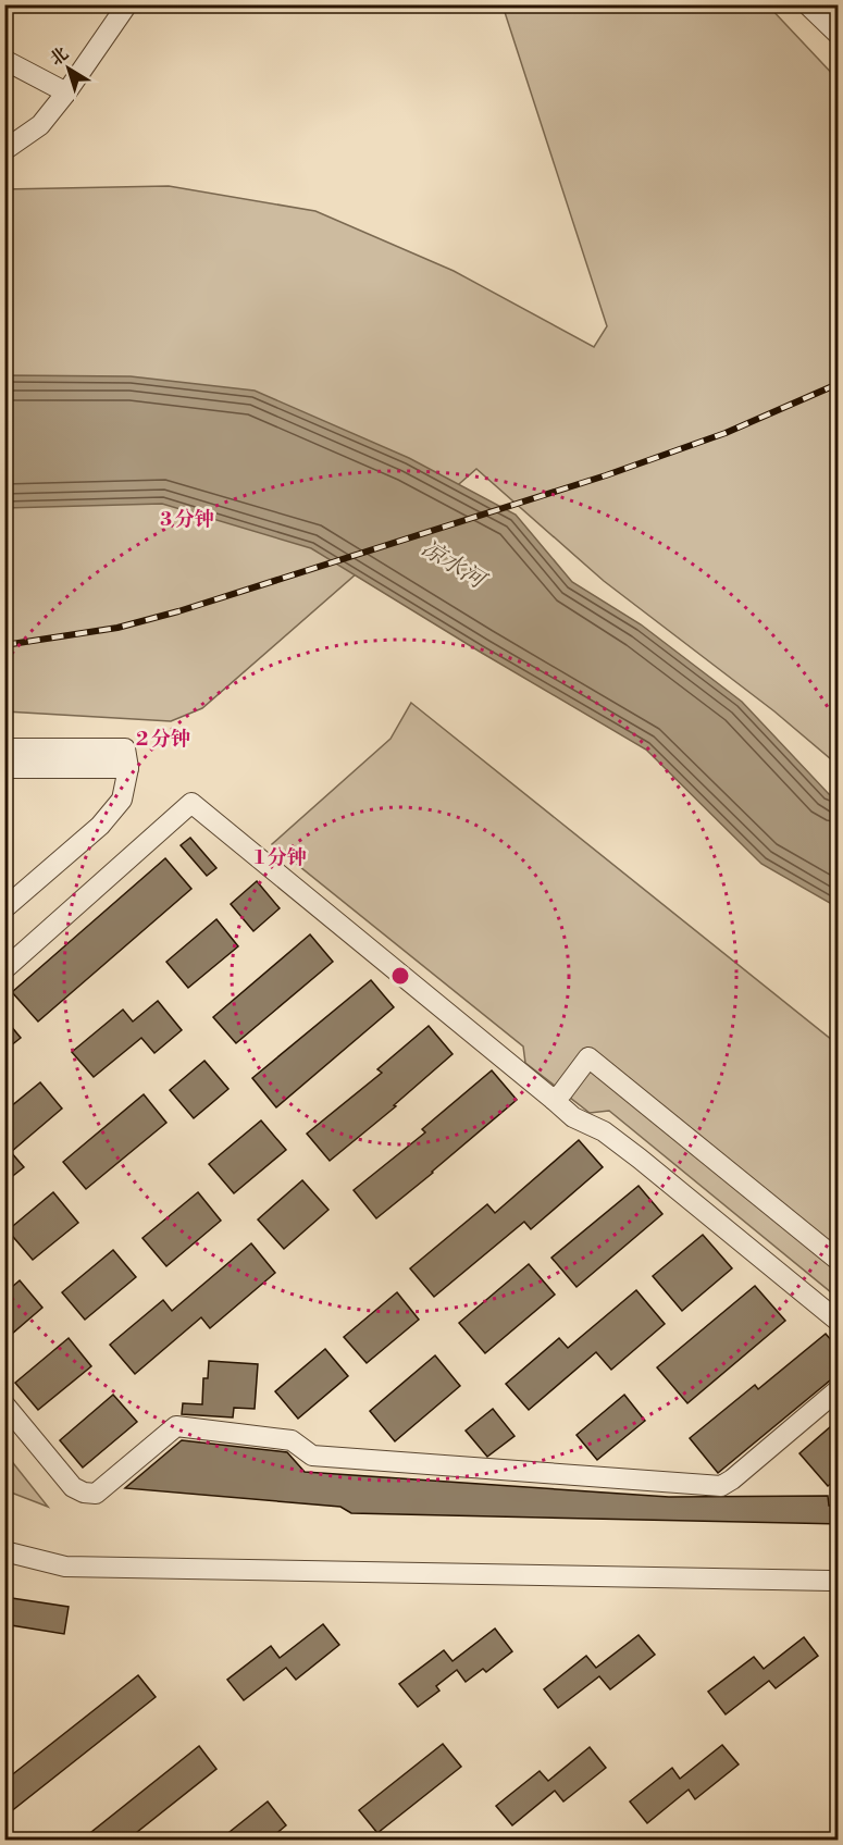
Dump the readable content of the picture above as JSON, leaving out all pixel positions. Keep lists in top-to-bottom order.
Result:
{
  "water": ["凉水河"],
  "north": "top left",
  "rings": ["3 分钟", "2 分钟", "1 分钟"]
}
